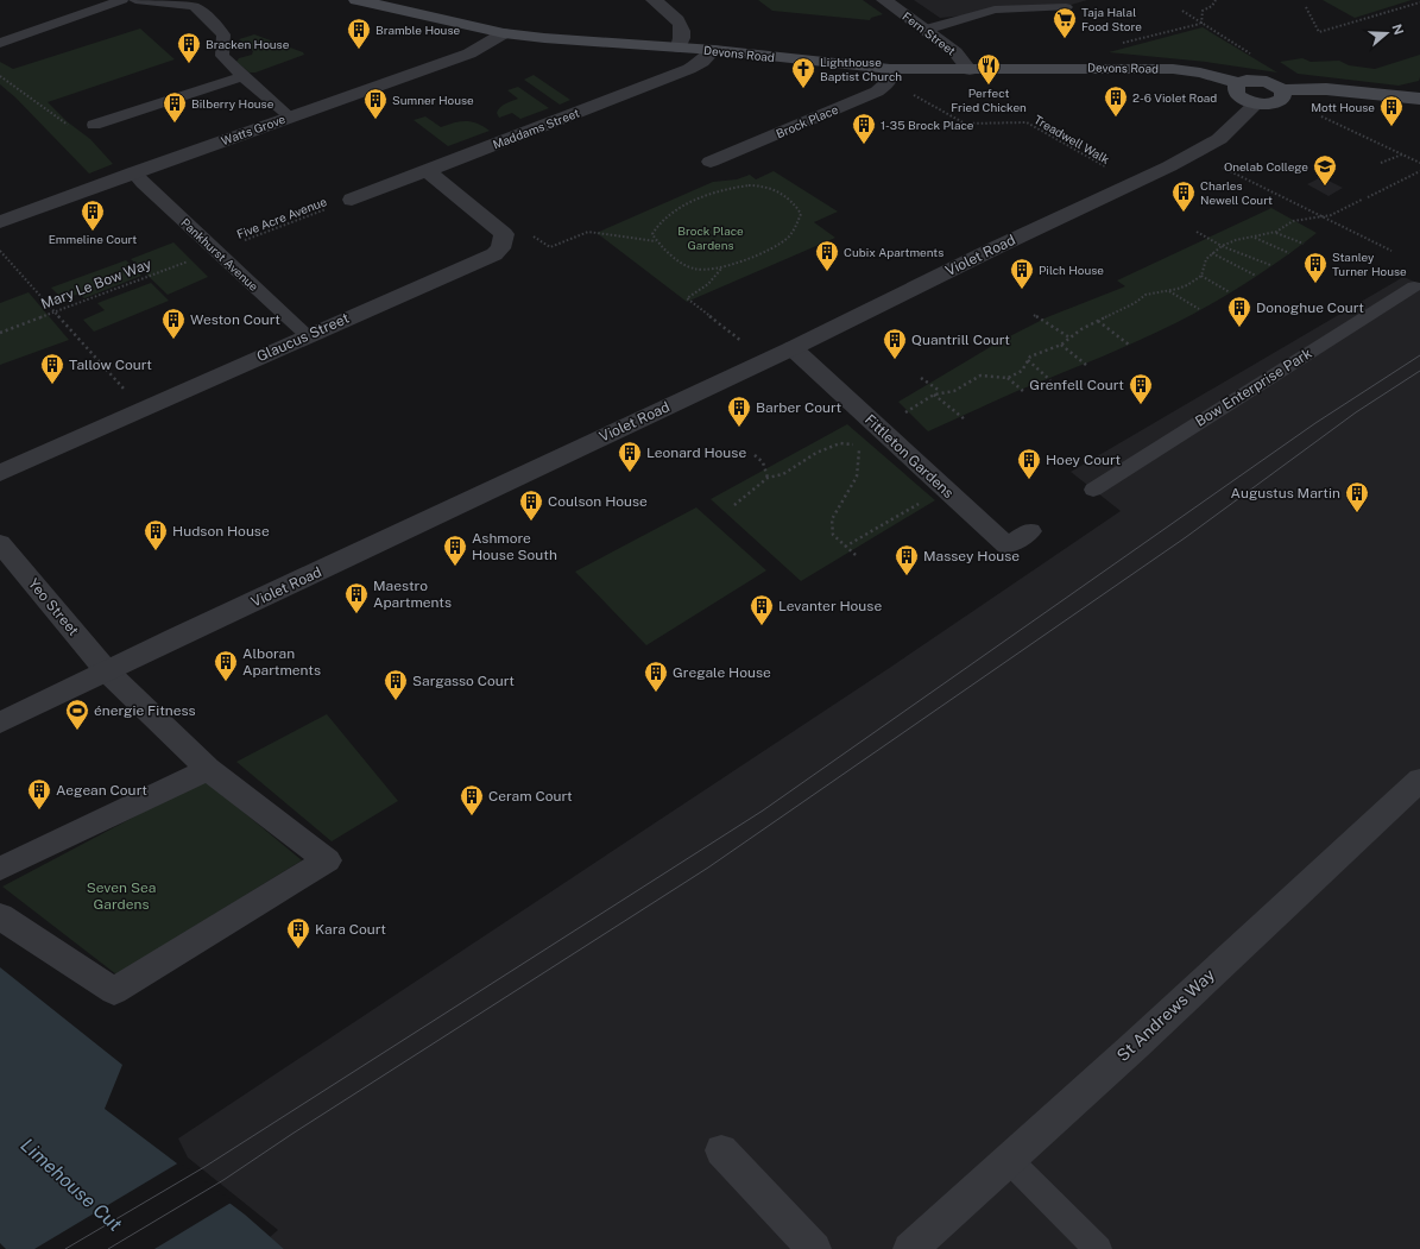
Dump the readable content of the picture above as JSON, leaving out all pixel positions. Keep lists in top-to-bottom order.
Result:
{
  "streets": {
    "main road": ["Devons Road"],
    "street": [
      "Fern Street",
      "Brock Place",
      "Maddams Street",
      "Watts Grove",
      "Violet Road",
      "Glaucus Street",
      "Fittleton Gardens",
      "Yeo Street",
      "St Andrews Way"
    ],
    "lane": ["Pankhurst Avenue", "Bow Enterprise Park"],
    "path": ["Treadwell Walk", "Five Acre Avenue", "Mary Le Bow Way"]
  },
  "crossings": [
    ["Fern Street", "Devons Road"],
    ["Devons Road", "Brock Place"],
    ["Devons Road", "Maddams Street"],
    ["Devons Road", "Watts Grove"],
    ["Devons Road", "Treadwell Walk"],
    ["Brock Place", "Treadwell Walk"],
    ["Maddams Street", "Five Acre Avenue"],
    ["Watts Grove", "Pankhurst Avenue"],
    ["Five Acre Avenue", "Pankhurst Avenue"],
    ["Pankhurst Avenue", "Glaucus Street"],
    ["Violet Road", "Fittleton Gardens"],
    ["Violet Road", "Yeo Street"]
  ],
  "water": ["Limehouse Cut"],
  "parks": ["Brock Place Gardens", "Seven Sea Gardens"],
  "places": {
    "supermarket": ["Taja Halal Food Store"],
    "building": [
      "Bramble House",
      "Bracken House",
      "2-6 Violet Road",
      "Sumner House",
      "Bilberry House",
      "Mott House",
      "1-35 Brock Place",
      "Charles Newell Court",
      "Emmeline Court",
      "Cubix Apartments",
      "Stanley Turner House",
      "Pilch House",
      "Donoghue Court",
      "Weston Court",
      "Quantrill Court",
      "Tallow Court",
      "Grenfell Court",
      "Barber Court",
      "Leonard House",
      "Hoey Court",
      "Augustus Martin",
      "Coulson House",
      "Hudson House",
      "Ashmore House South",
      "Massey House",
      "Maestro Apartments",
      "Levanter House",
      "Alboran Apartments",
      "Gregale House",
      "Sargasso Court",
      "Aegean Court",
      "Ceram Court",
      "Kara Court"
    ],
    "restaurant": ["Perfect Fried Chicken"],
    "church": ["Lighthouse Baptist Church"],
    "school or university": ["Onelab College"],
    "sports": ["énergie Fitness"]
  },
  "north": "right"
}
